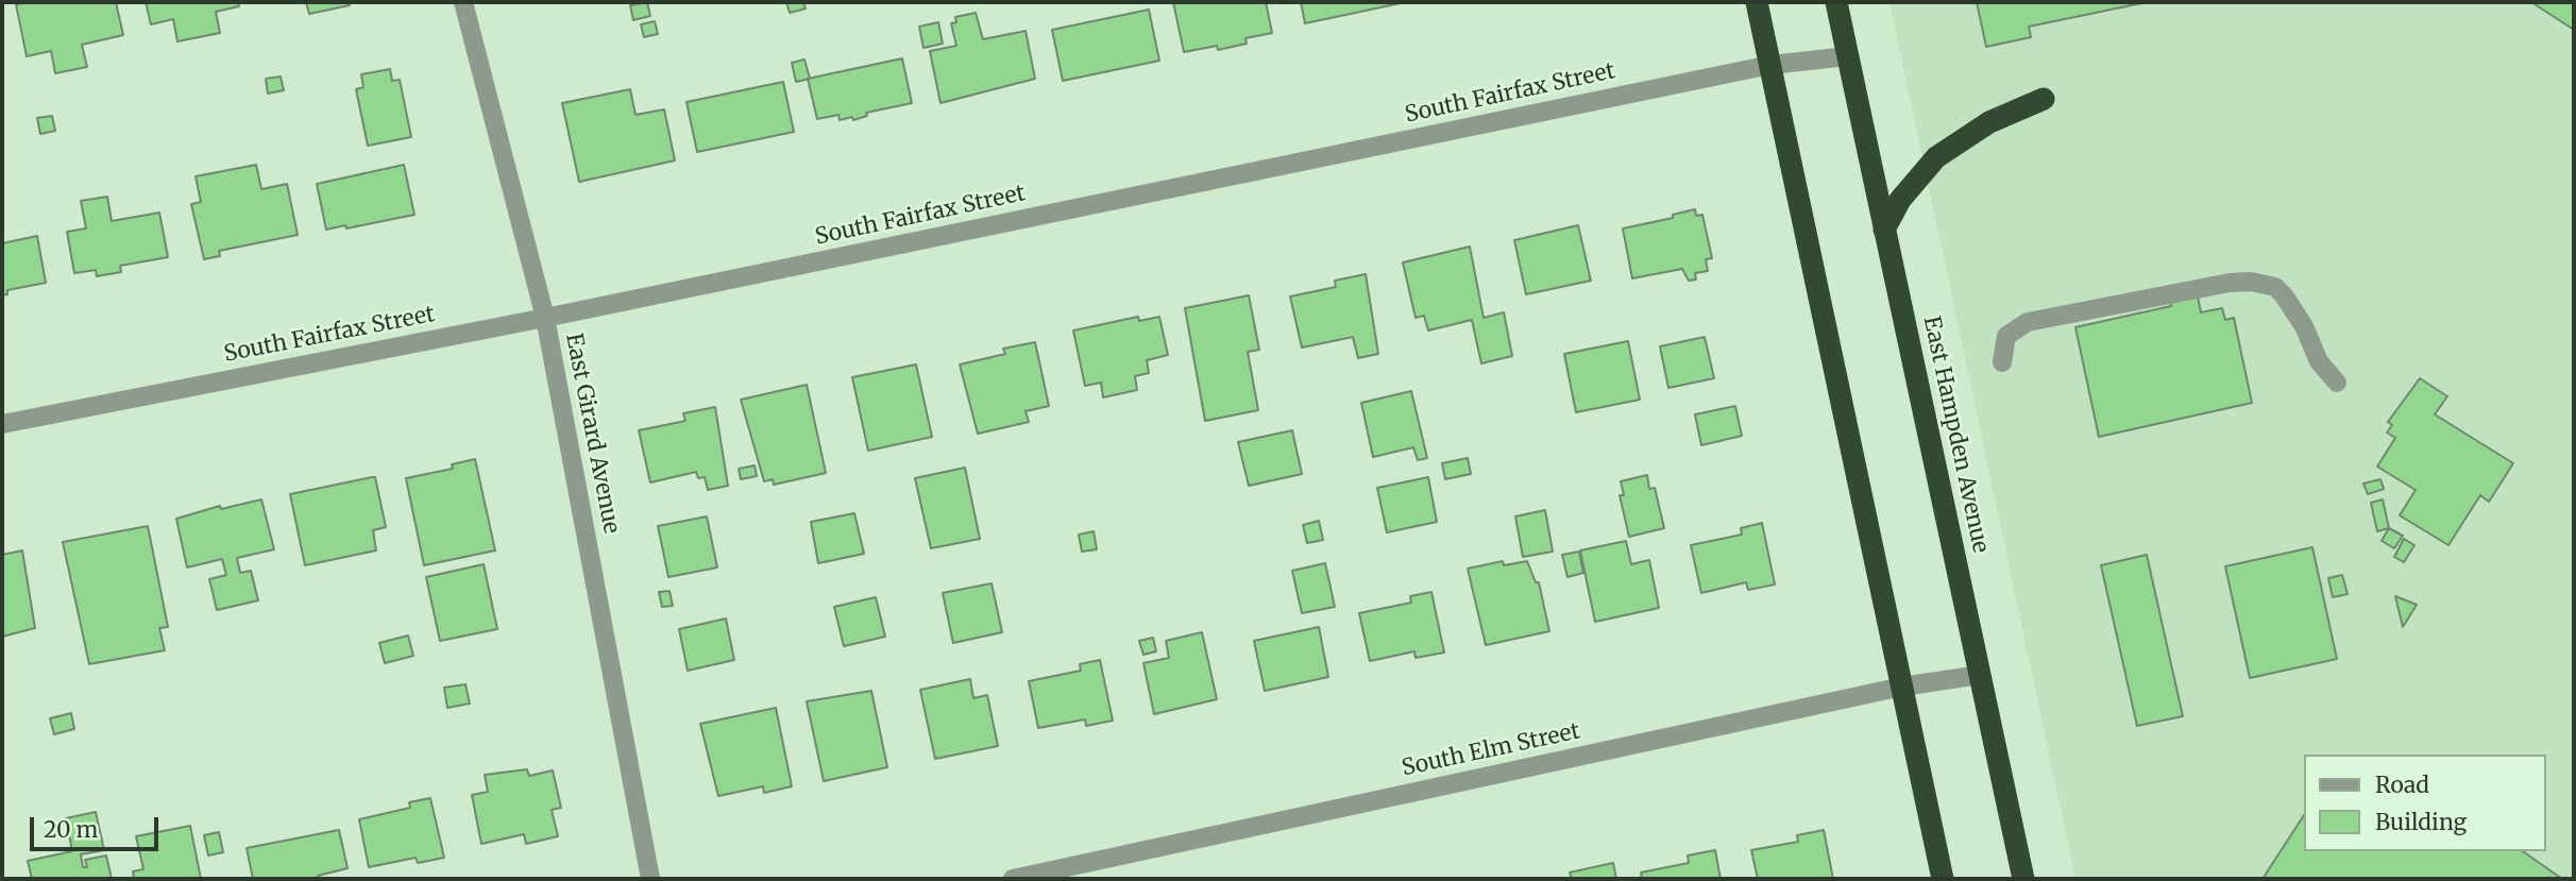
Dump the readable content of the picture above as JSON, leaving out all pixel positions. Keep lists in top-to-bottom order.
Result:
{
  "streets": {
    "highway": ["East Hampden Avenue"],
    "street": ["South Fairfax Street", "East Girard Avenue", "South Elm Street"]
  },
  "crossings": [
    ["South Fairfax Street", "East Girard Avenue"],
    ["South Fairfax Street", "East Hampden Avenue"],
    ["East Hampden Avenue", "South Elm Street"]
  ],
  "legend": ["Road", "Building"],
  "scale_bar": "20 m"
}
